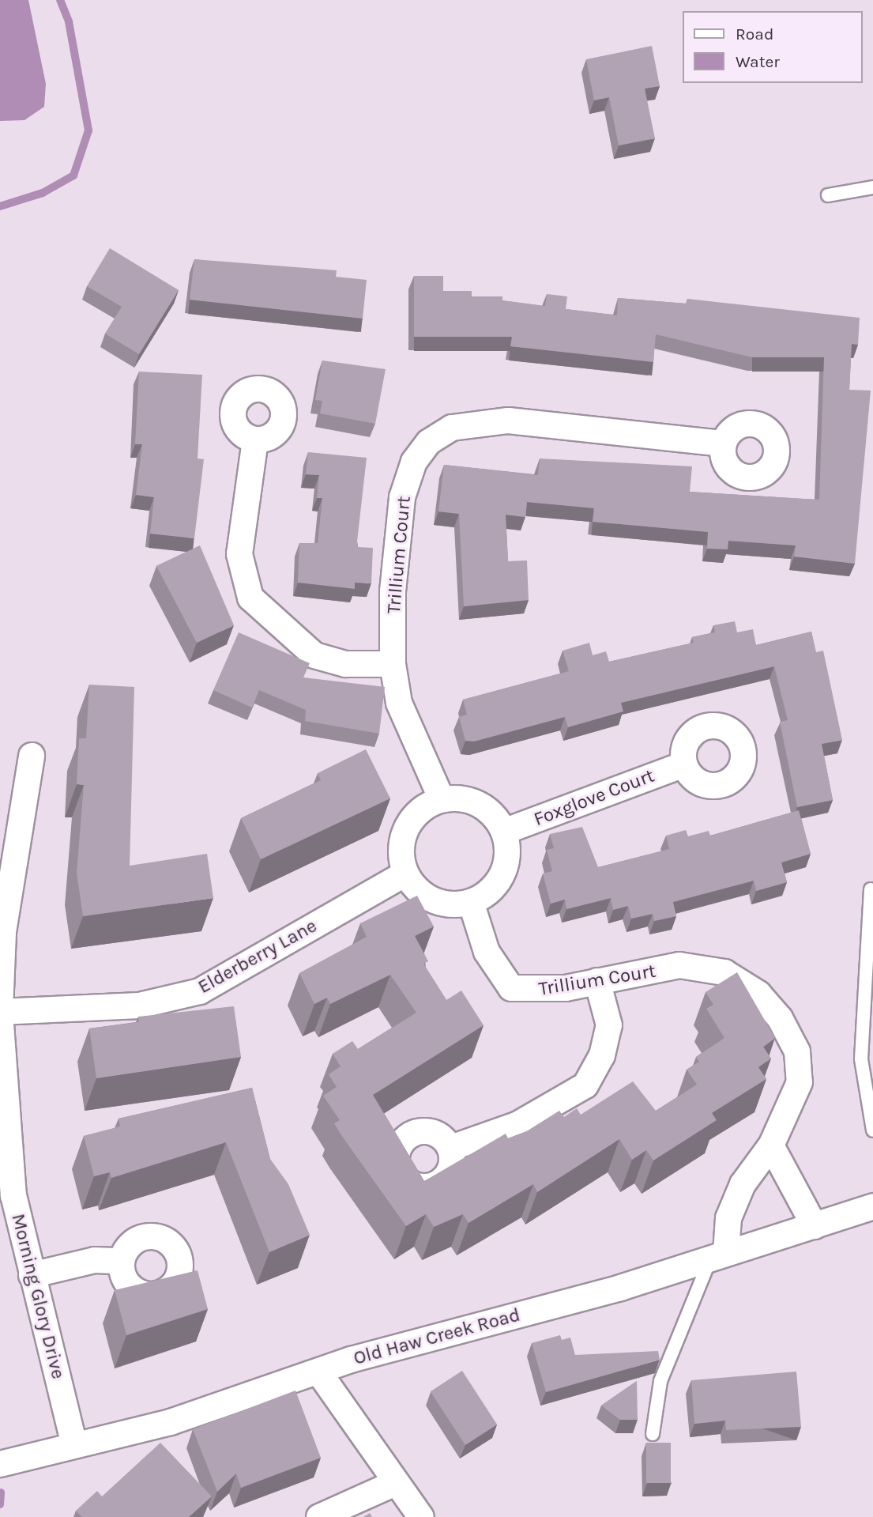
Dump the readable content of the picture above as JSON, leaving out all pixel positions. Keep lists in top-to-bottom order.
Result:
{
  "streets": {
    "street": [
      "Trillium Court",
      "Foxglove Court",
      "Elderberry Lane",
      "Morning Glory Drive",
      "Old Haw Creek Road"
    ]
  },
  "crossings": [
    ["Trillium Court", "Foxglove Court"],
    ["Trillium Court", "Elderberry Lane"],
    ["Trillium Court", "Old Haw Creek Road"],
    ["Foxglove Court", "Elderberry Lane"],
    ["Elderberry Lane", "Morning Glory Drive"],
    ["Morning Glory Drive", "Old Haw Creek Road"]
  ],
  "legend": ["Road", "Water"]
}
